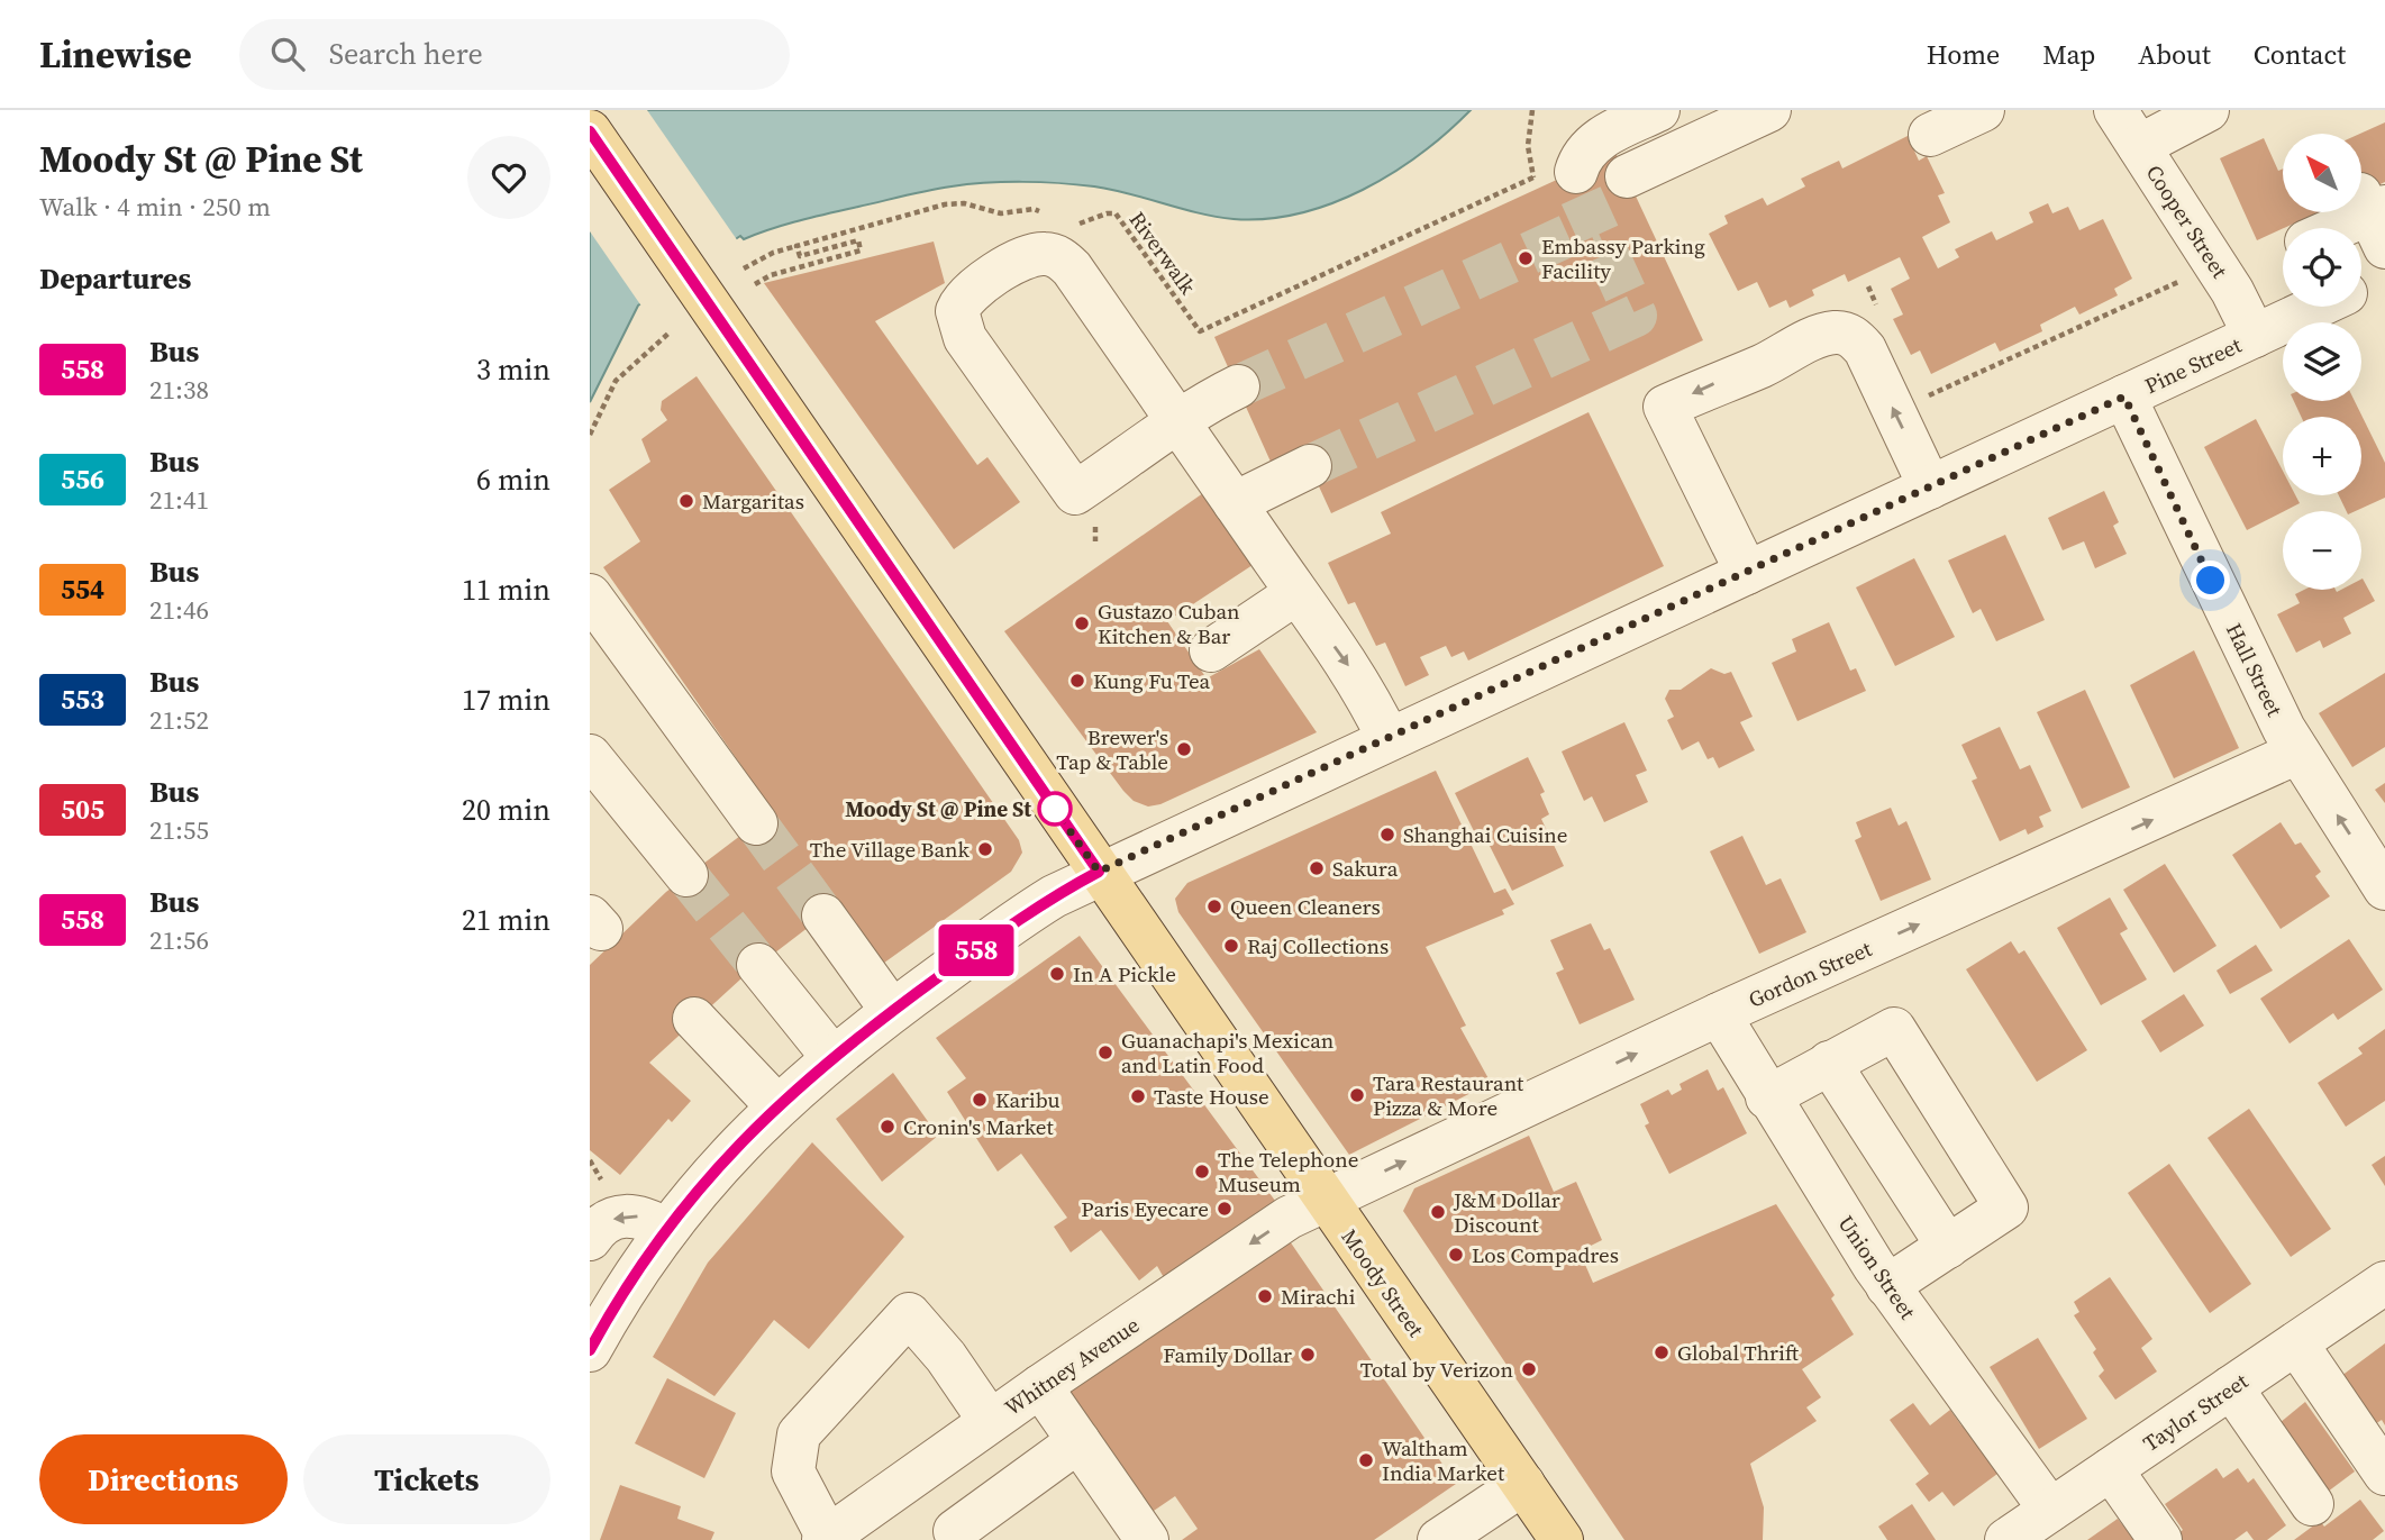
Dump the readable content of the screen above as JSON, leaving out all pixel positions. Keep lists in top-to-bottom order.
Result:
{
  "streets": {
    "main road": ["Moody Street"],
    "street": [
      "Cooper Street",
      "Pine Street",
      "Hall Street",
      "Gordon Street",
      "Union Street",
      "Whitney Avenue",
      "Taylor Street"
    ],
    "path": ["Riverwalk"]
  },
  "crossings": [
    ["Cooper Street", "Pine Street"],
    ["Pine Street", "Hall Street"],
    ["Pine Street", "Moody Street"],
    ["Hall Street", "Gordon Street"],
    ["Gordon Street", "Union Street"],
    ["Gordon Street", "Moody Street"],
    ["Gordon Street", "Whitney Avenue"],
    ["Union Street", "Taylor Street"],
    ["Moody Street", "Whitney Avenue"]
  ],
  "one_way": ["Gordon Street", "Whitney Avenue"],
  "places": [
    "Embassy Parking Facility",
    "Margaritas",
    "Gustazo Cuban Kitchen & Bar",
    "Kung Fu Tea",
    "Brewer's Tap & Table",
    "Moody St @ Pine St",
    "Shanghai Cuisine",
    "The Village Bank",
    "Sakura",
    "Queen Cleaners",
    "Raj Collections",
    "In A Pickle",
    "Guanachapi's Mexican and Latin Food",
    "Tara Restaurant Pizza & More",
    "Taste House",
    "Karibu",
    "Cronin's Market",
    "The Telephone Museum",
    "Paris Eyecare",
    "J&M Dollar Discount",
    "Los Compadres",
    "Mirachi",
    "Global Thrift",
    "Family Dollar",
    "Total by Verizon",
    "Waltham India Market"
  ],
  "lines": ["bus line 558"],
  "north": "top left",
  "page": {
    "header": "Linewise",
    "search": "Search here",
    "nav": [
      "Home",
      "Map",
      "About",
      "Contact"
    ],
    "heading": [
      ["Moody St @ Pine St", "Walk · 4 min · 250 m"],
      "Departures"
    ],
    "on_map": "558",
    "map_buttons": ["+", "−"],
    "list": [
      {
        "mark": "558",
        "name": "Bus",
        "note": "21:38",
        "value": "3 min"
      },
      {
        "mark": "556",
        "name": "Bus",
        "note": "21:41",
        "value": "6 min"
      },
      {
        "mark": "554",
        "name": "Bus",
        "note": "21:46",
        "value": "11 min"
      },
      {
        "mark": "553",
        "name": "Bus",
        "note": "21:52",
        "value": "17 min"
      },
      {
        "mark": "505",
        "name": "Bus",
        "note": "21:55",
        "value": "20 min"
      },
      {
        "mark": "558",
        "name": "Bus",
        "note": "21:56",
        "value": "21 min"
      }
    ],
    "buttons": ["Directions", "Tickets"]
  }
}
